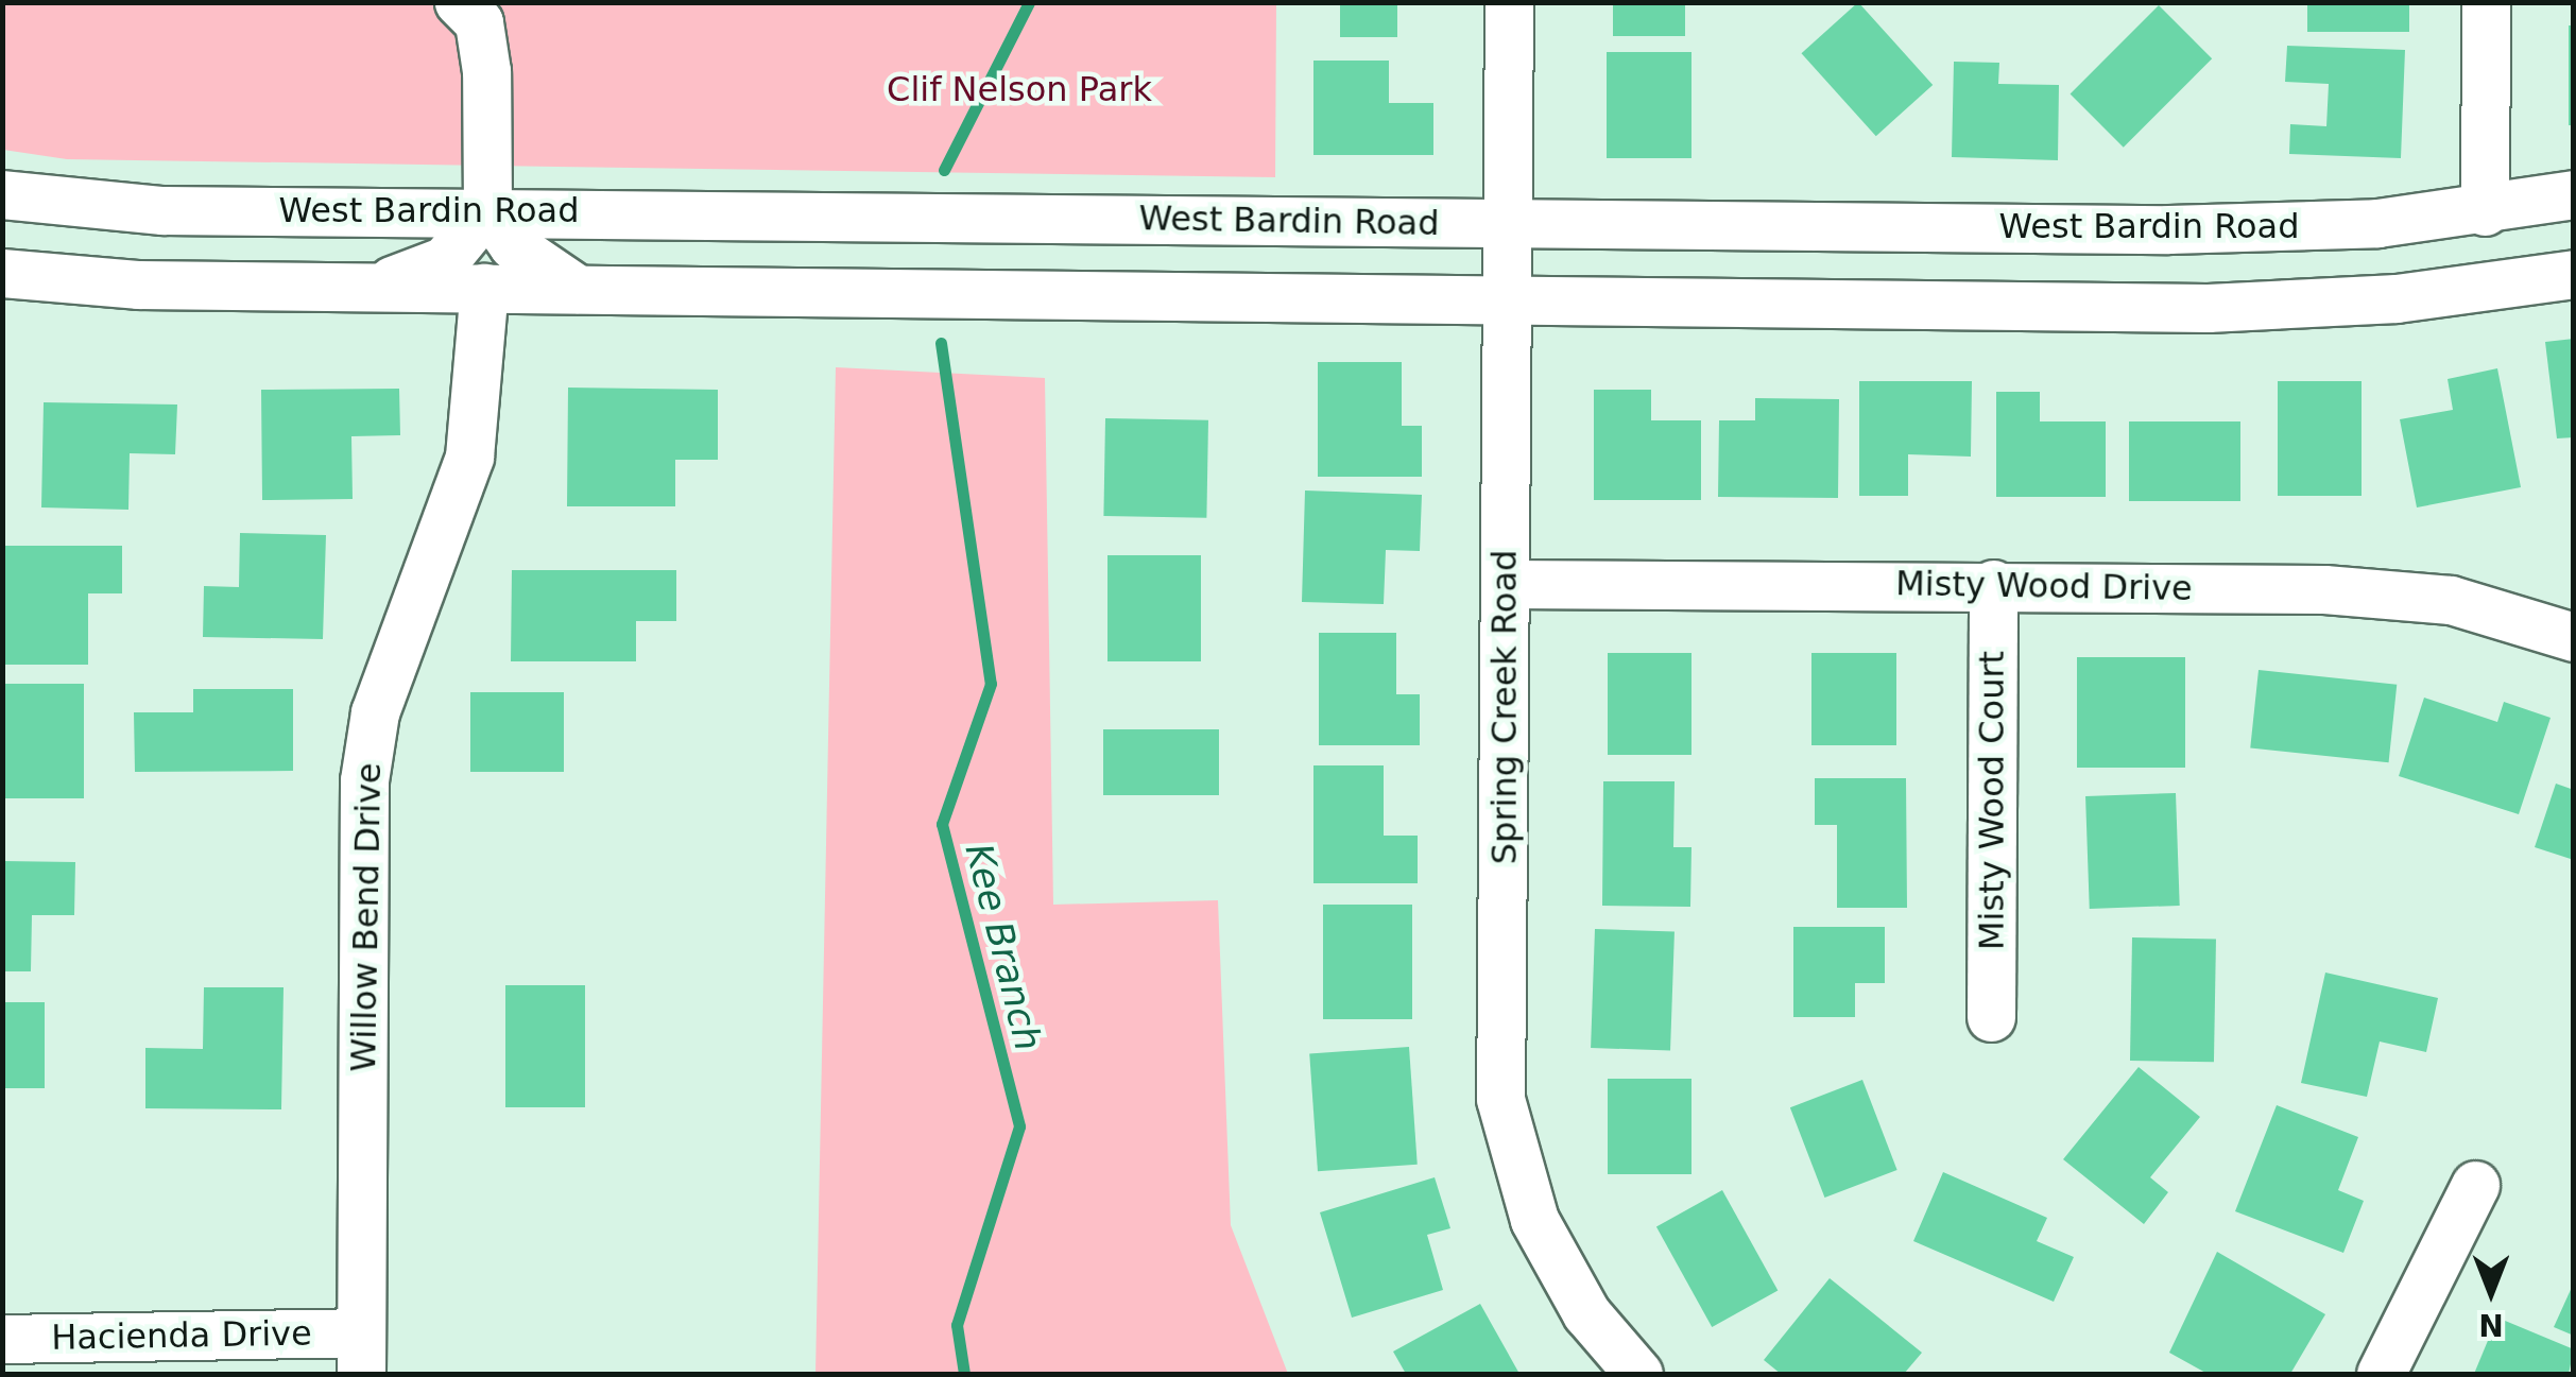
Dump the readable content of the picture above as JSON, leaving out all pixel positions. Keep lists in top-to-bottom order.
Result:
{
  "streets": {
    "street": [
      "West Bardin Road",
      "Misty Wood Drive",
      "Spring Creek Road",
      "Misty Wood Court",
      "Willow Bend Drive",
      "Hacienda Drive"
    ]
  },
  "crossings": [
    ["West Bardin Road", "Spring Creek Road"],
    ["Misty Wood Drive", "Spring Creek Road"],
    ["Misty Wood Drive", "Misty Wood Court"],
    ["Willow Bend Drive", "Hacienda Drive"]
  ],
  "water": ["Kee Branch"],
  "parks": ["Clif Nelson Park"],
  "north": "bottom"
}
